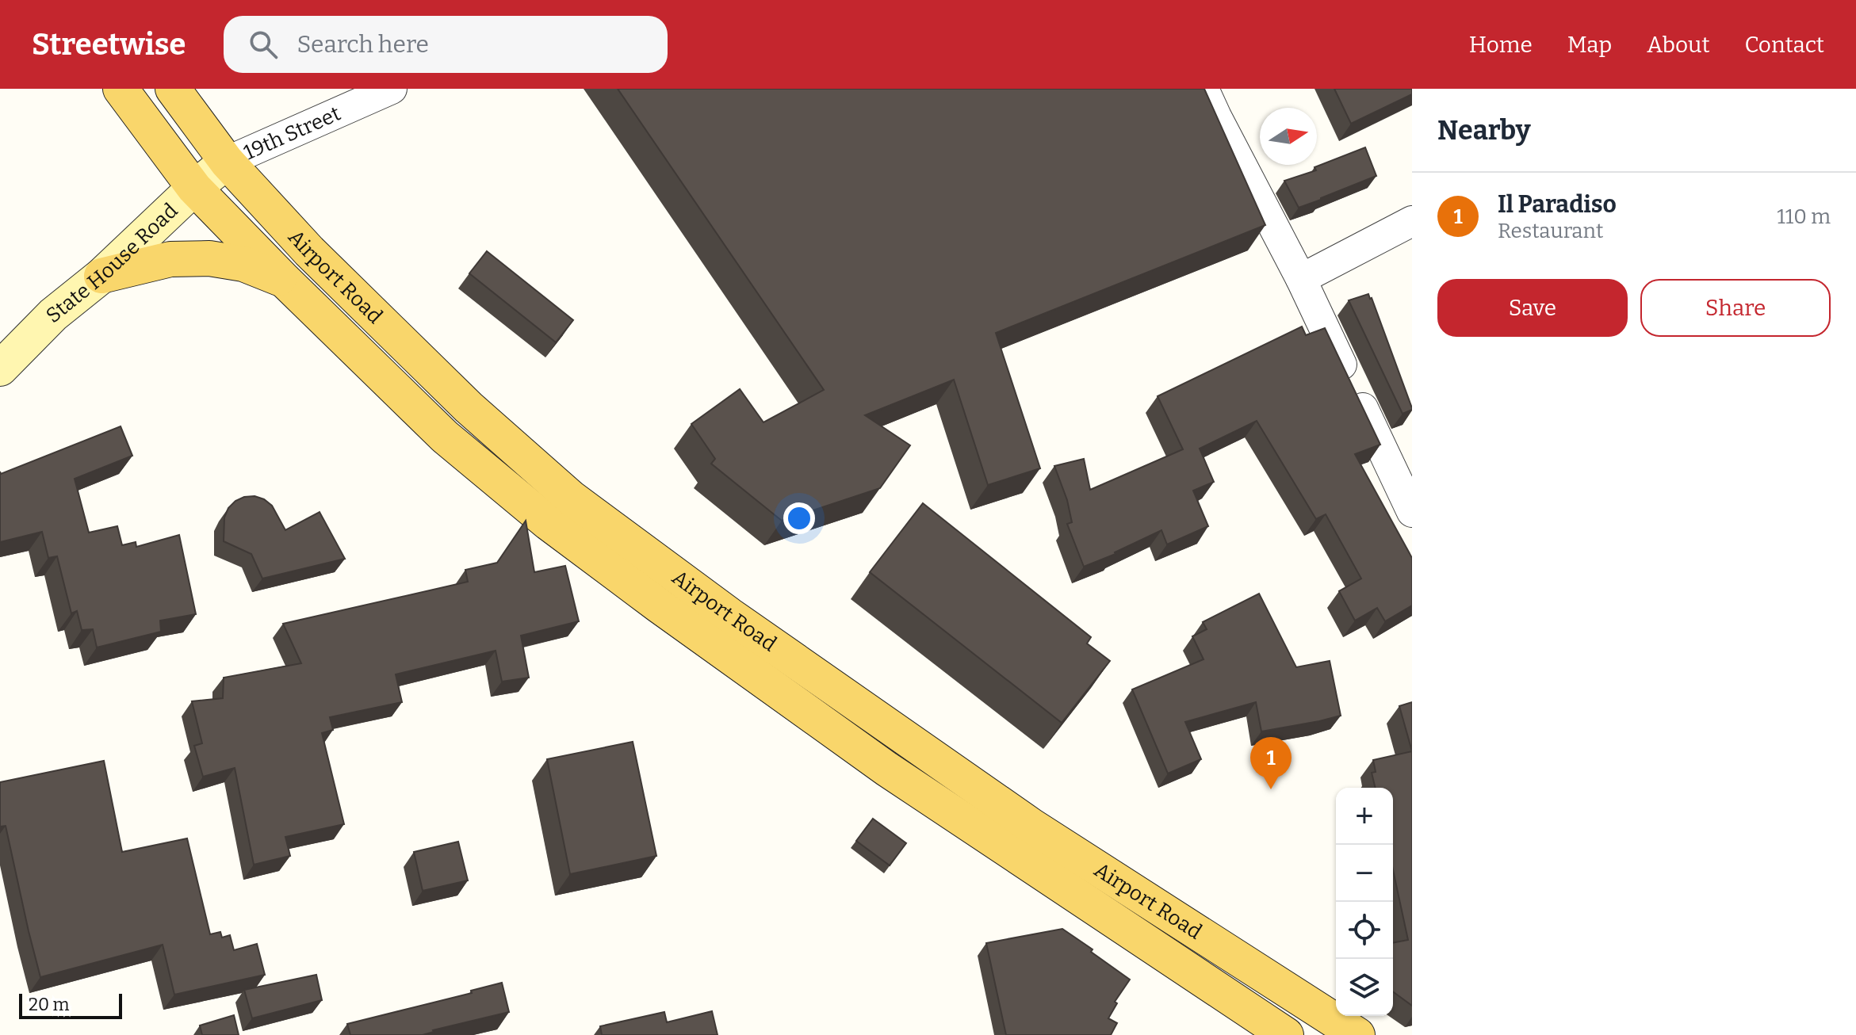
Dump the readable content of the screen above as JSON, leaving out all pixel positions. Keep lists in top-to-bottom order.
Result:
{
  "streets": {
    "main road": ["State House Road", "Airport Road"],
    "street": ["19th Street"]
  },
  "crossings": [
    ["19th Street", "State House Road"],
    ["19th Street", "Airport Road"],
    ["State House Road", "Airport Road"]
  ],
  "scale_bar": "20 m",
  "north": "right",
  "page": {
    "header": "Streetwise",
    "search": "Search here",
    "nav": [
      "Home",
      "Map",
      "About",
      "Contact"
    ],
    "heading": "Nearby",
    "list": [
      {
        "mark": "1",
        "name": "Il Paradiso",
        "note": "Restaurant",
        "value": "110 m"
      }
    ],
    "buttons": ["Save", "Share"],
    "pins": "1",
    "map_buttons": ["+", "−"],
    "scale": "20 m"
  }
}
